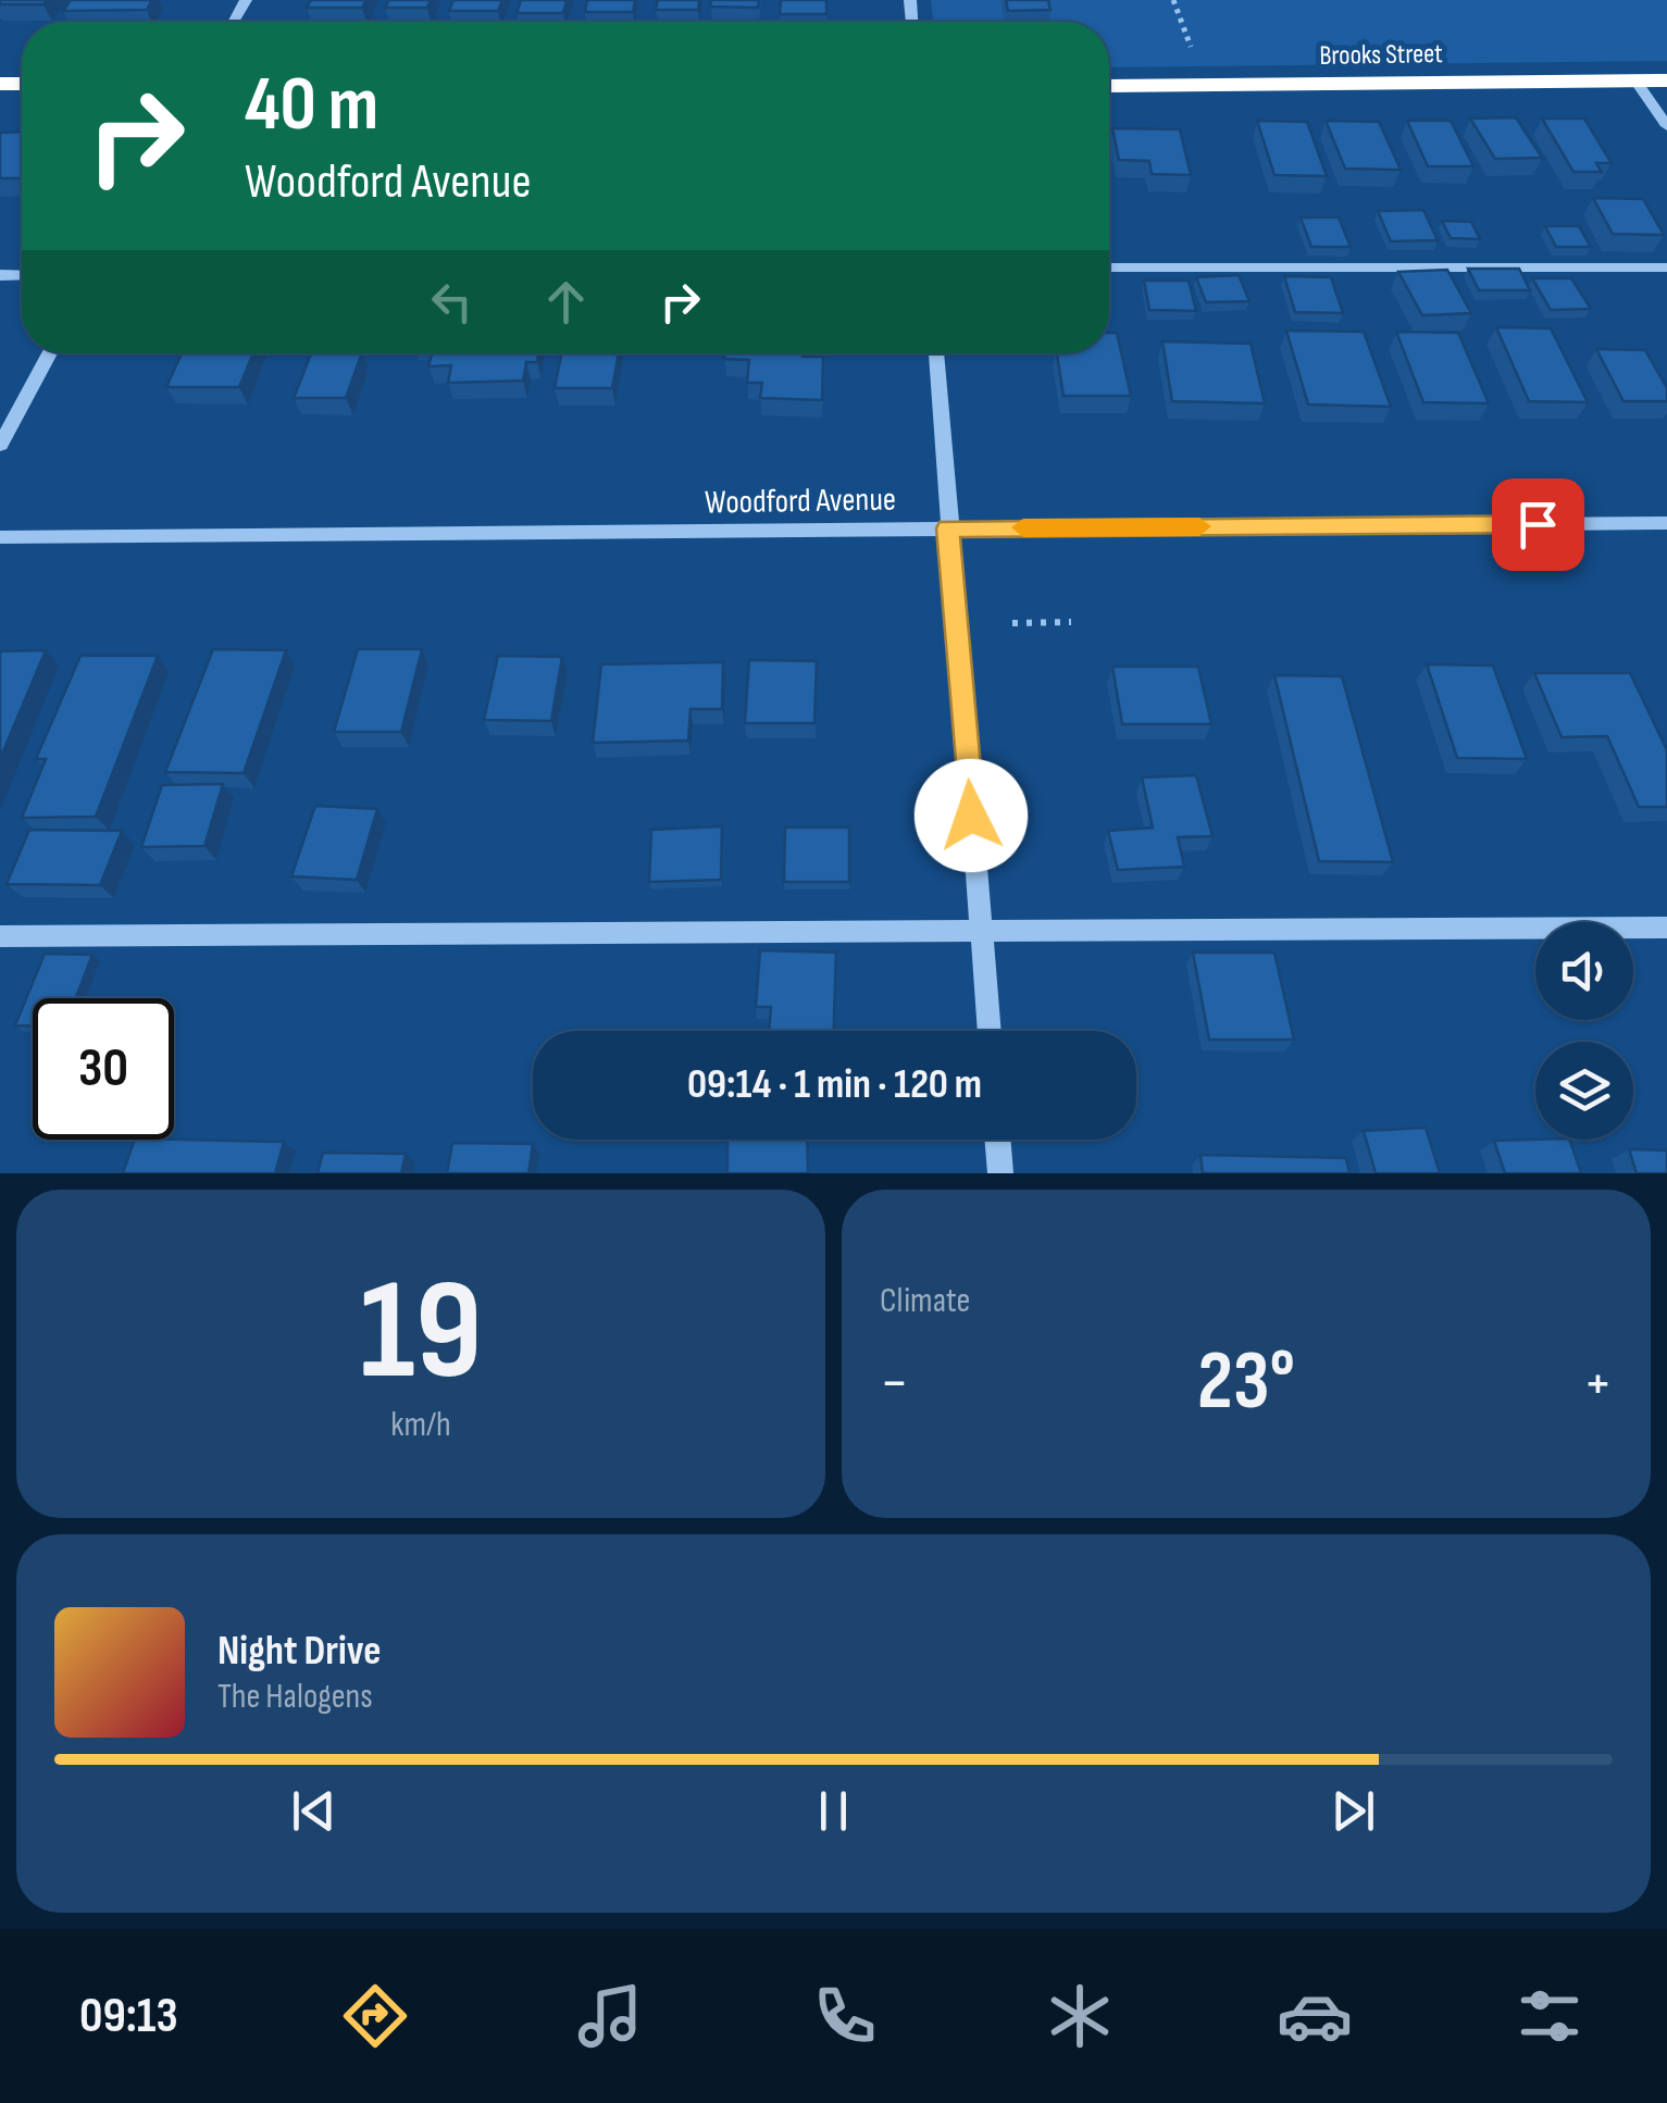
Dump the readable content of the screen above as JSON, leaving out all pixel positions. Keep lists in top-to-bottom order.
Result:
{
  "streets": {
    "highway": ["Brooks Street"],
    "street": ["Woodford Avenue"]
  },
  "page": {
    "turn": ["40 m", "Woodford Avenue"],
    "limit": "30",
    "trip": "09:14 · 1 min · 120 m",
    "tile": [
      ["19", "km/h"],
      "Climate"
    ],
    "heat": ["−", "23°", "+"],
    "song": ["Night Drive", "The Halogens"],
    "tabs": "09:13"
  }
}
